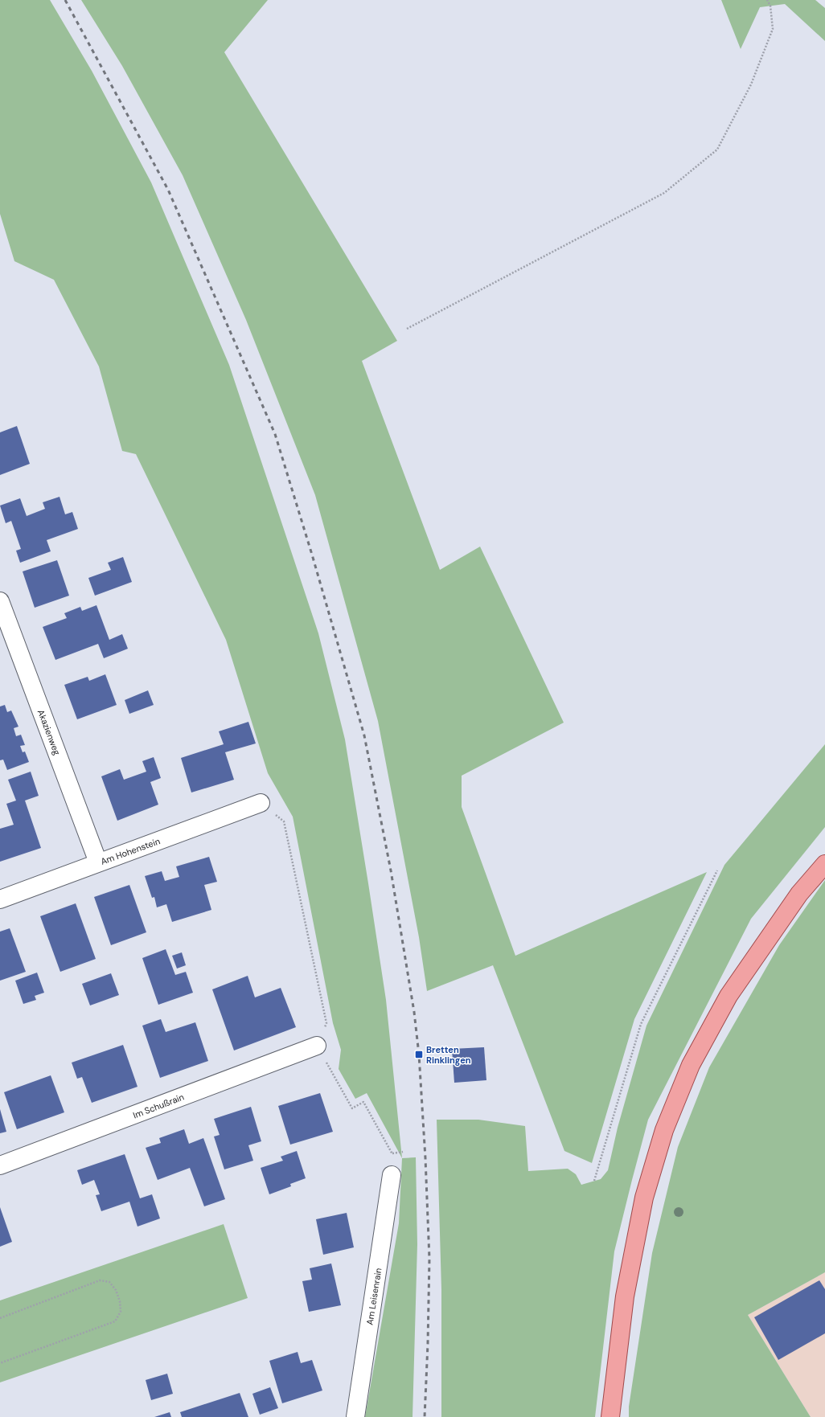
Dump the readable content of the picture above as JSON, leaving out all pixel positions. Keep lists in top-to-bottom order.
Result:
{
  "streets": {
    "street": [
      "Akazienweg",
      "Am Hohenstein",
      "Im Schußrain",
      "Am Leisenrain"
    ]
  },
  "crossings": [
    ["Akazienweg", "Am Hohenstein"]
  ],
  "places": {
    "transit": ["Bretten Rinklingen"]
  }
}
